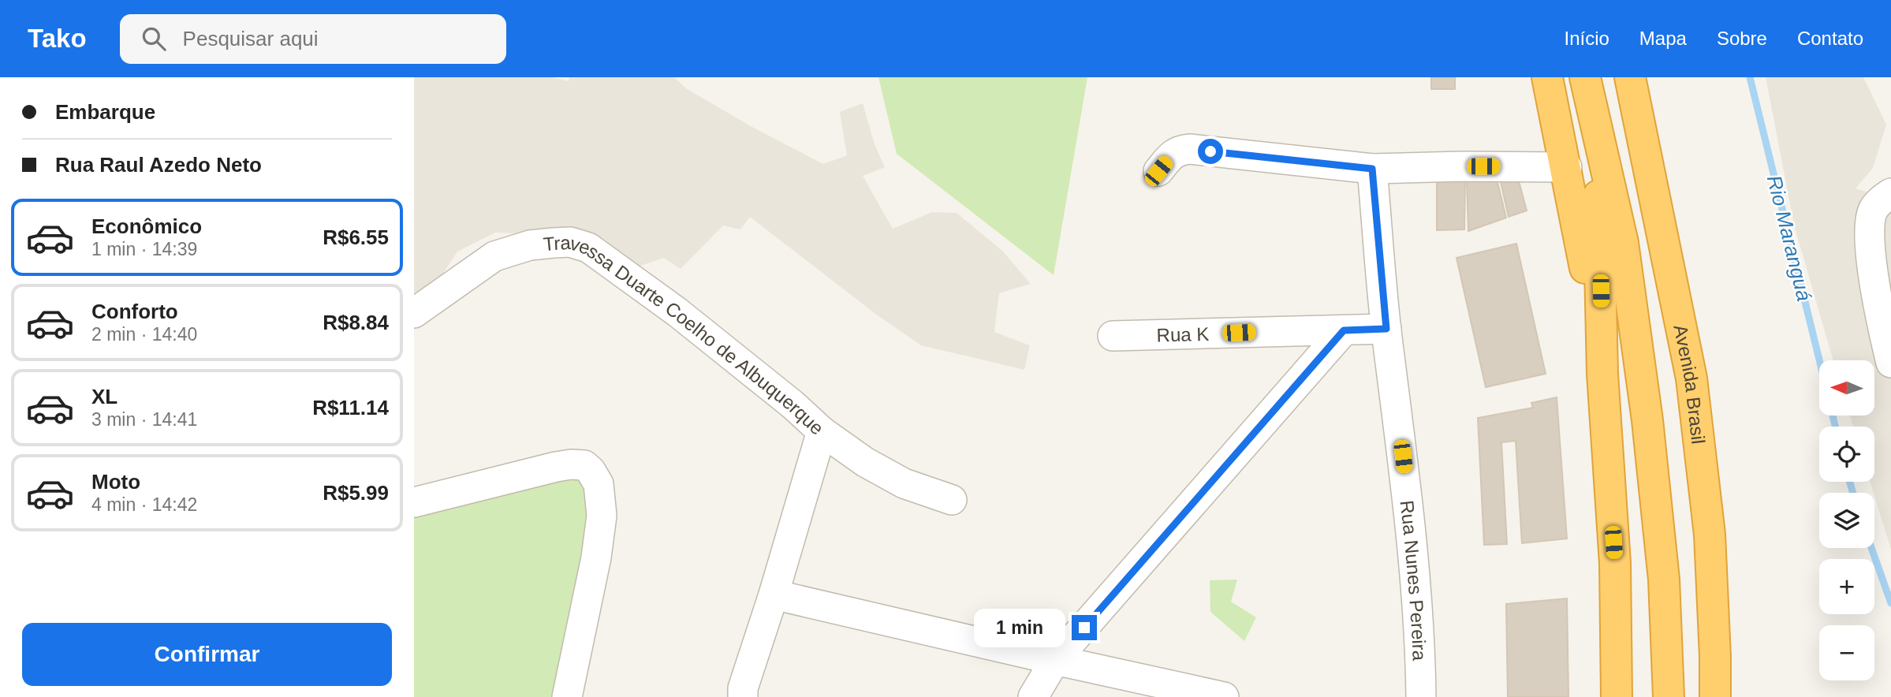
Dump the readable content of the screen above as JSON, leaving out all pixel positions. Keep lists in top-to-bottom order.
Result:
{
  "streets": {
    "highway": ["Avenida Brasil"],
    "street": ["Rua K", "Travessa Duarte Coelho de Albuquerque", "Rua Nunes Pereira"]
  },
  "crossings": [
    ["Rua K", "Rua Nunes Pereira"]
  ],
  "water": ["Rio Maranguá"],
  "north": "left",
  "page": {
    "header": "Tako",
    "search": "Pesquisar aqui",
    "nav": [
      "Início",
      "Mapa",
      "Sobre",
      "Contato"
    ],
    "banner": ["Embarque", "Rua Raul Azedo Neto"],
    "list": [
      {
        "name": "Econômico",
        "note": "1 min · 14:39",
        "value": "R$6.55"
      },
      {
        "name": "Conforto",
        "note": "2 min · 14:40",
        "value": "R$8.84"
      },
      {
        "name": "XL",
        "note": "3 min · 14:41",
        "value": "R$11.14"
      },
      {
        "name": "Moto",
        "note": "4 min · 14:42",
        "value": "R$5.99"
      }
    ],
    "map_buttons": ["+", "−"],
    "bubble": "1 min",
    "buttons": "Confirmar"
  }
}
